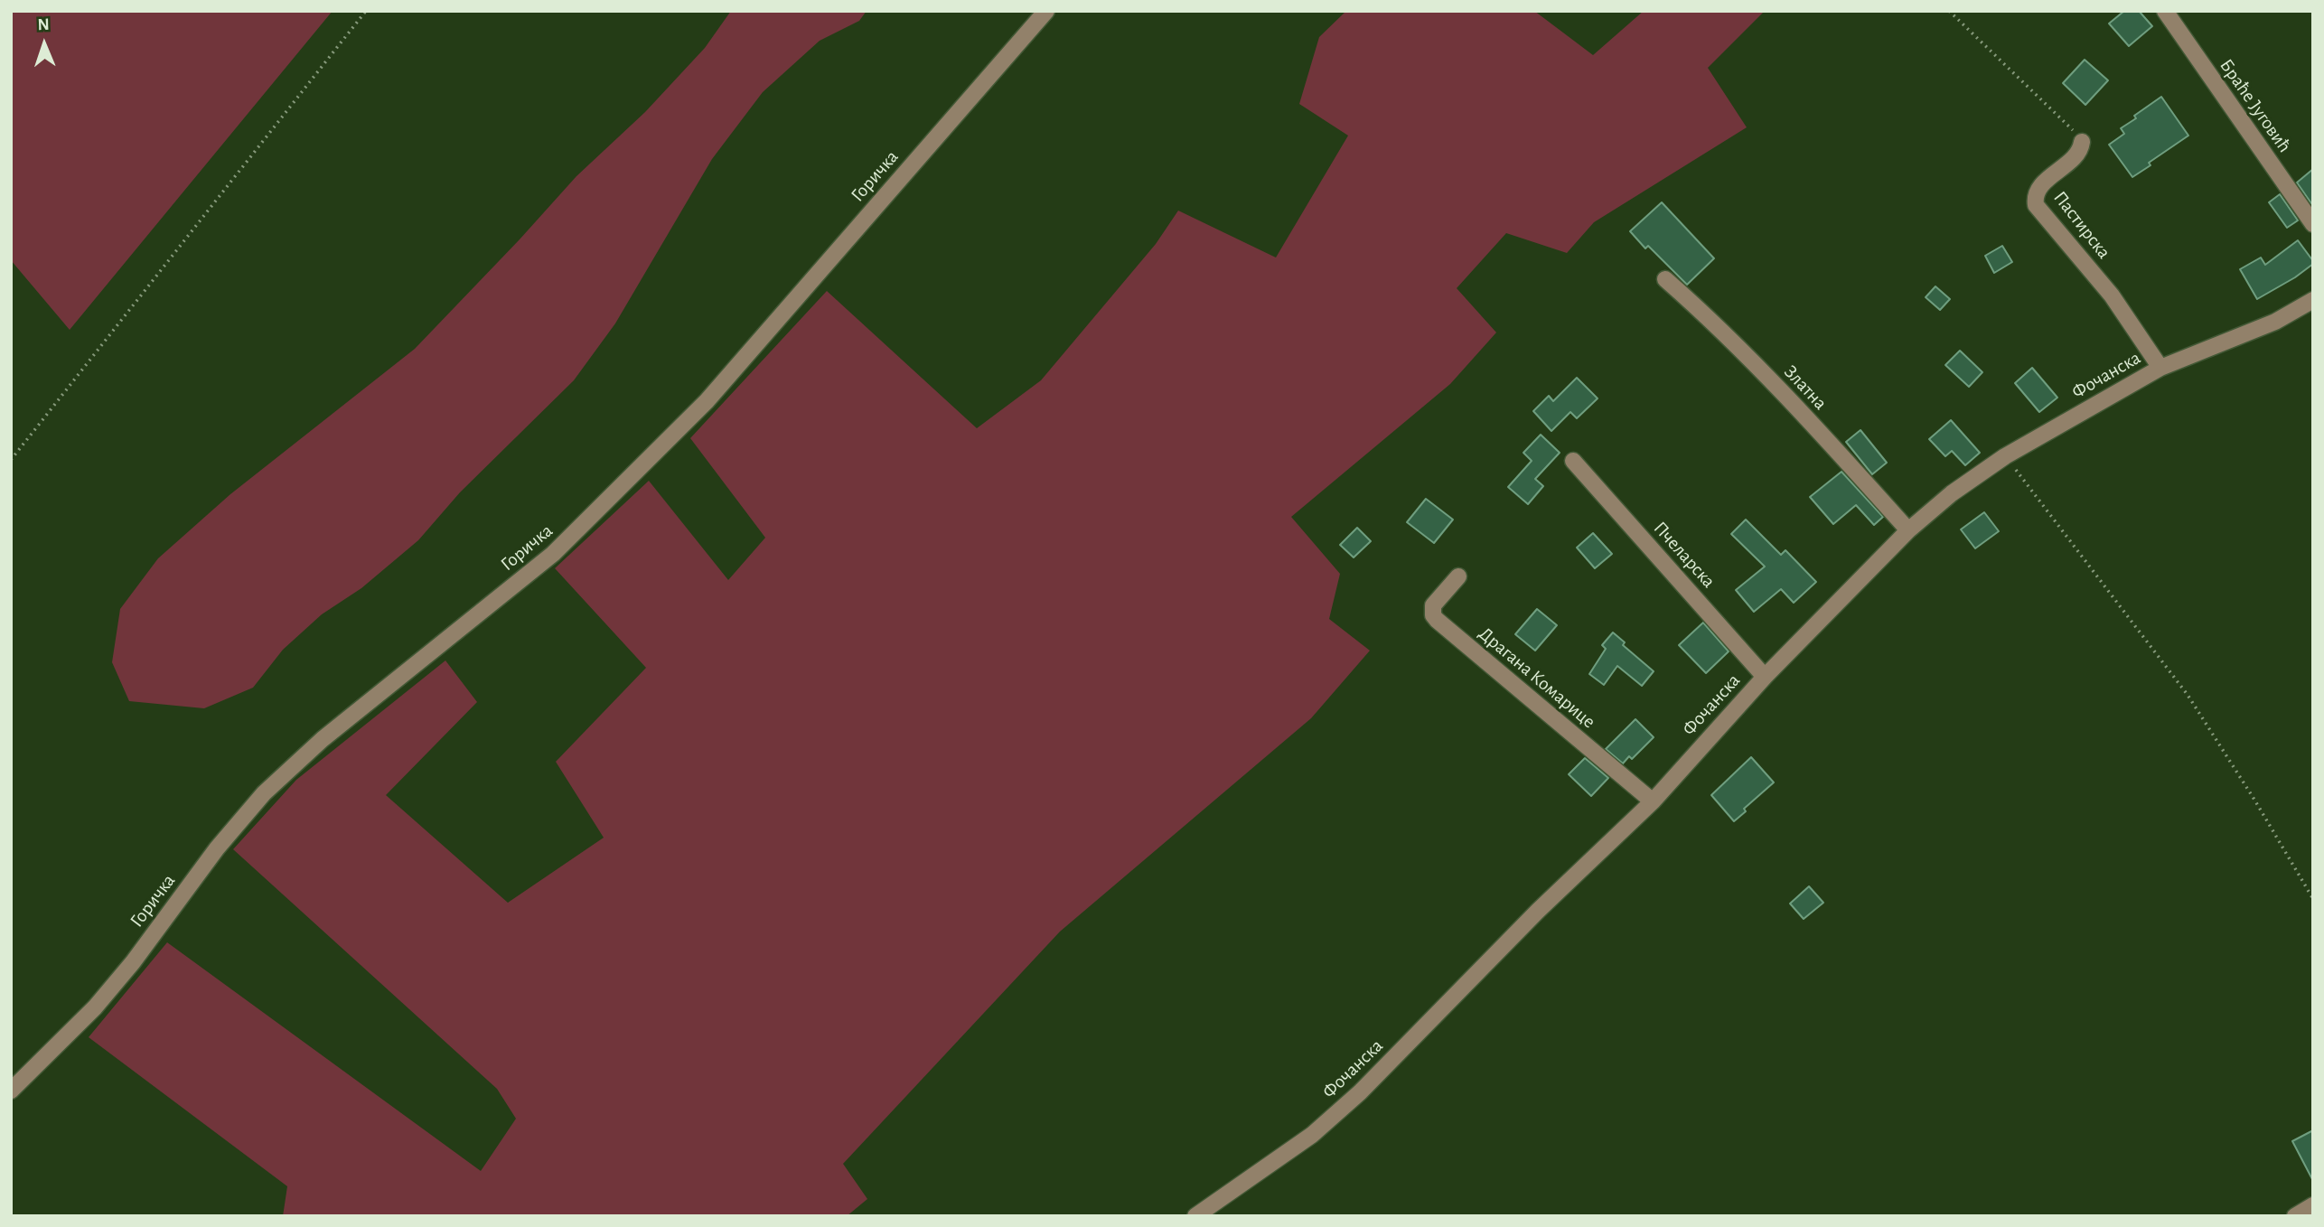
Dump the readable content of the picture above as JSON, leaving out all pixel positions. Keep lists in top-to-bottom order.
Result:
{
  "streets": {
    "street": [
      "Браће Југовић",
      "Горичка",
      "Пастирска",
      "Фочанска",
      "Златна",
      "Пчеларска",
      "Драгана Комарице"
    ]
  },
  "crossings": [
    ["Пастирска", "Фочанска"],
    ["Фочанска", "Златна"],
    ["Фочанска", "Пчеларска"],
    ["Фочанска", "Драгана Комарице"]
  ],
  "north": "top"
}
